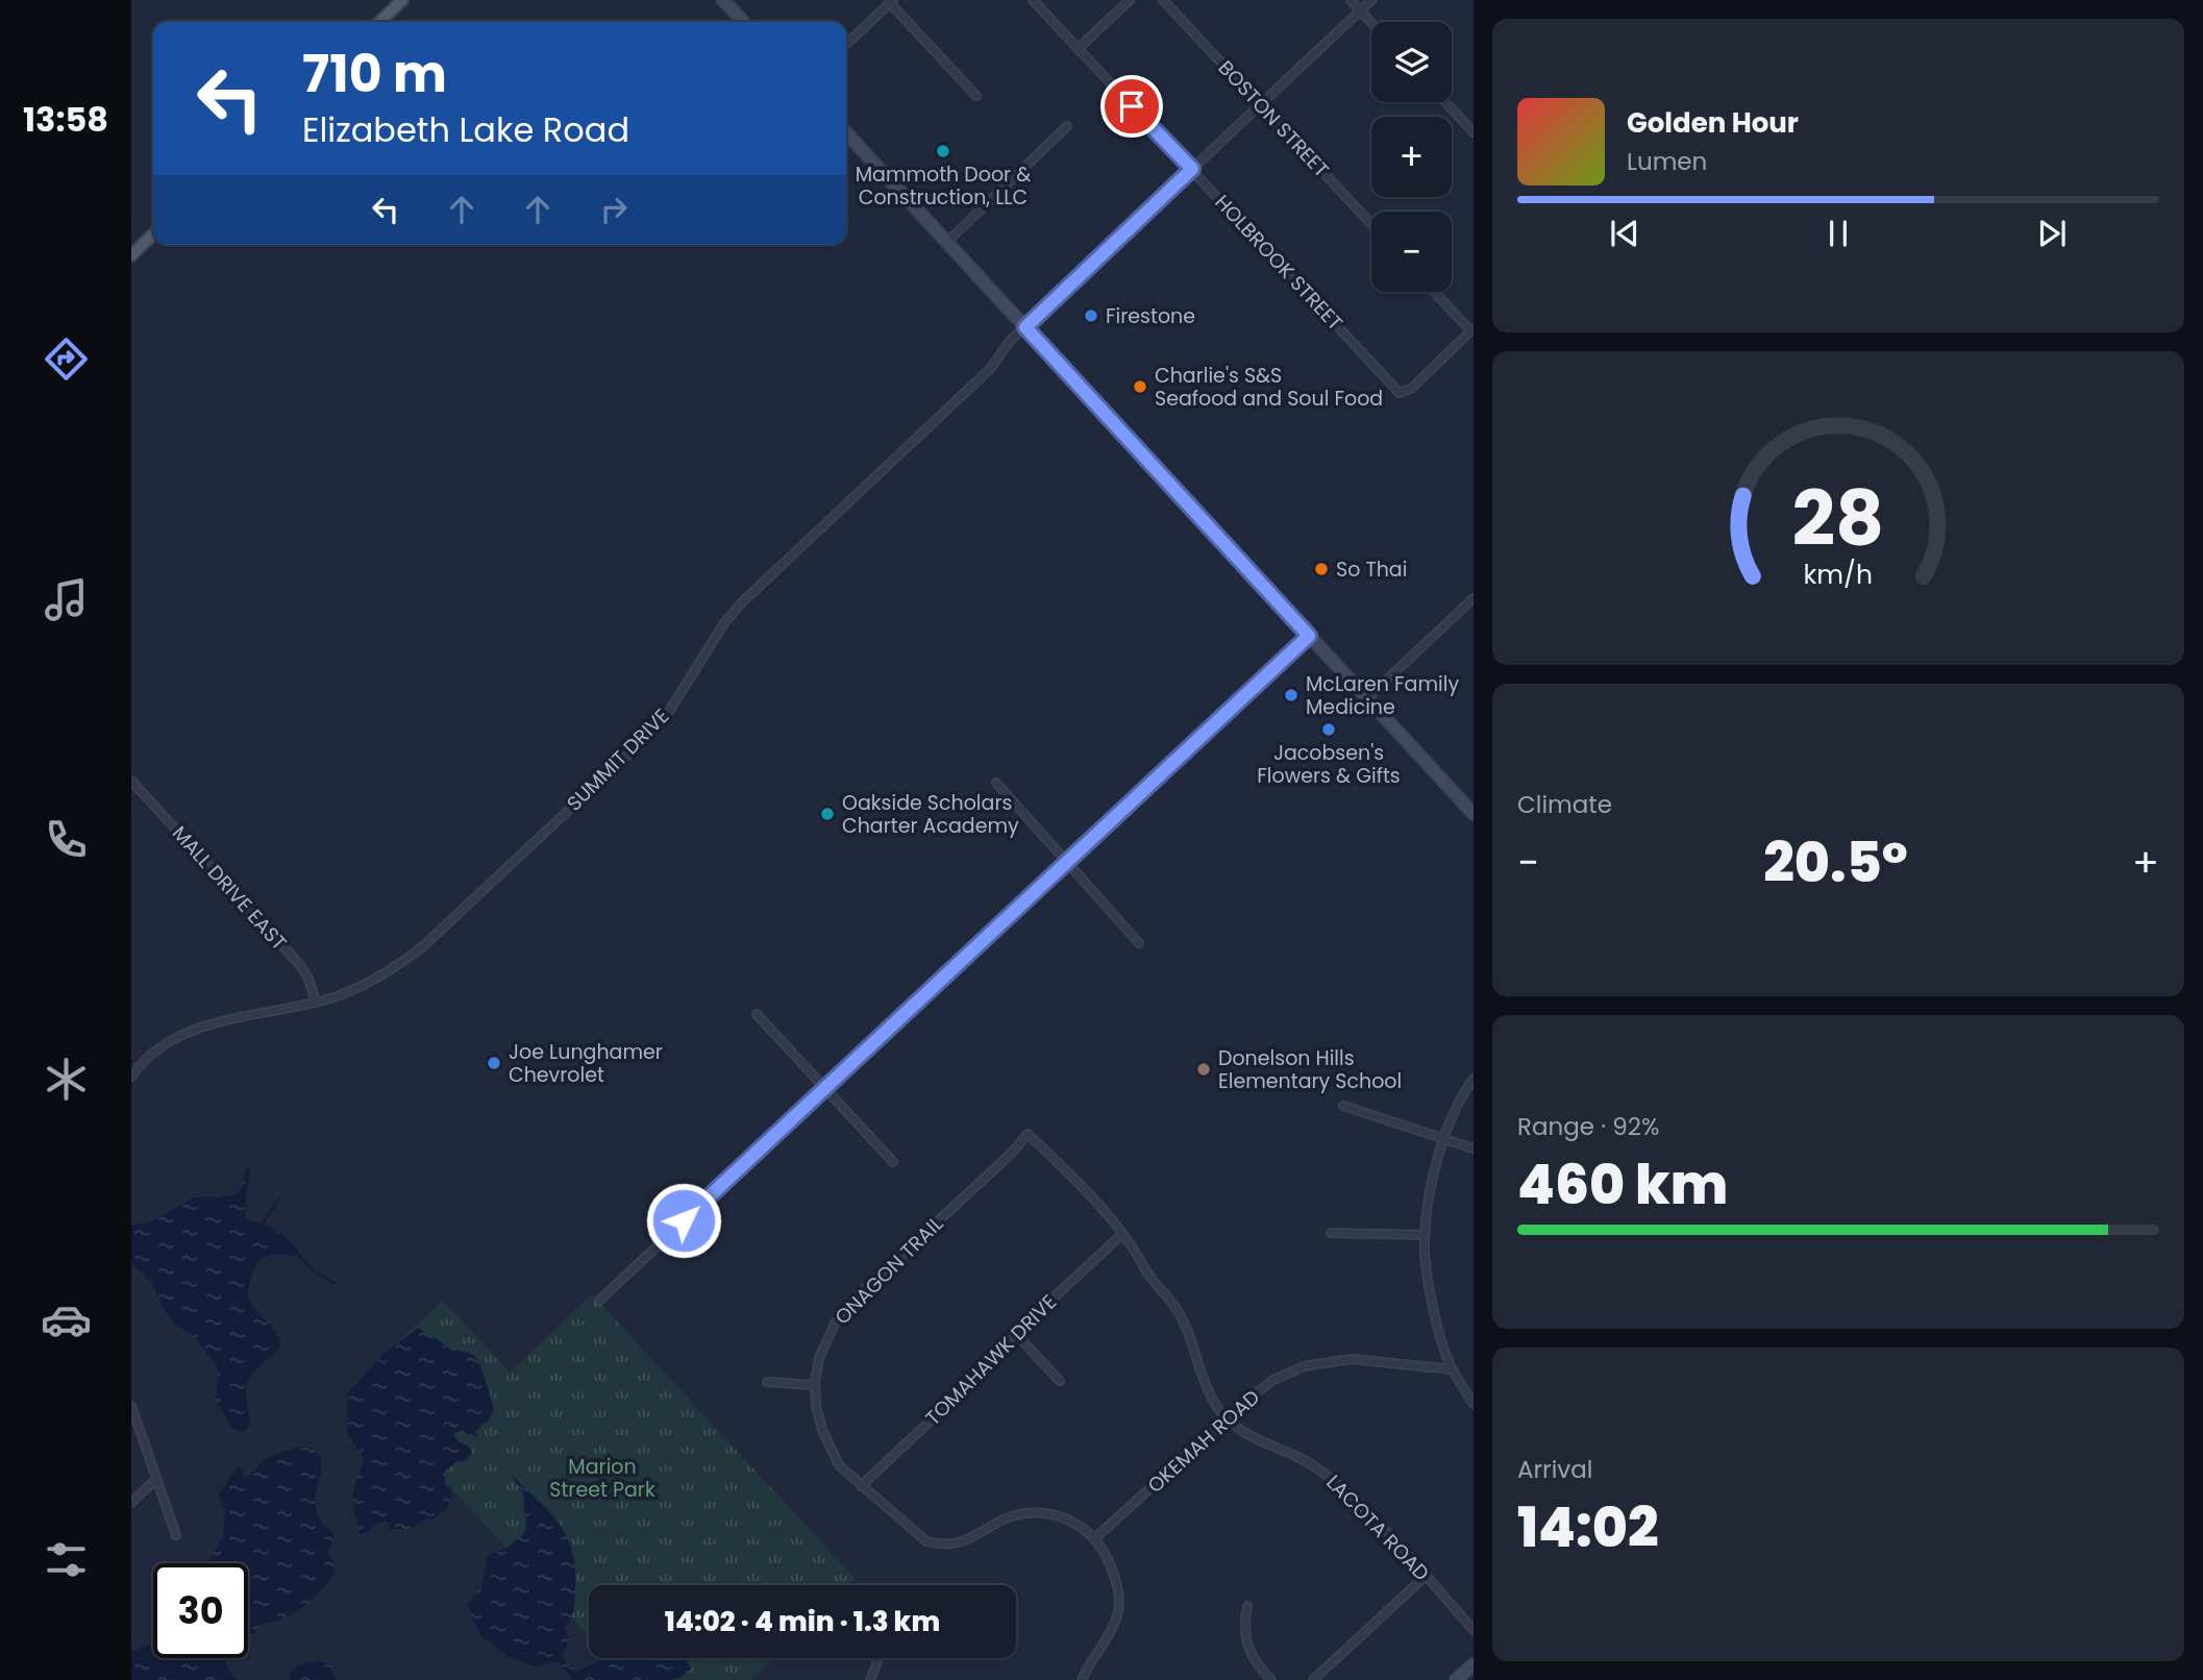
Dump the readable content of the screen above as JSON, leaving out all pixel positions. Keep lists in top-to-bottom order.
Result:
{
  "streets": {
    "street": [
      "BOSTON STREET",
      "HOLBROOK STREET",
      "SUMMIT DRIVE",
      "MALL DRIVE EAST",
      "ONAGON TRAIL",
      "TOMAHAWK DRIVE",
      "OKEMAH ROAD",
      "LACOTA ROAD"
    ]
  },
  "crossings": [
    ["BOSTON STREET", "SUMMIT DRIVE"],
    ["HOLBROOK STREET", "SUMMIT DRIVE"],
    ["SUMMIT DRIVE", "MALL DRIVE EAST"],
    ["ONAGON TRAIL", "TOMAHAWK DRIVE"],
    ["ONAGON TRAIL", "OKEMAH ROAD"],
    ["ONAGON TRAIL", "LACOTA ROAD"],
    ["TOMAHAWK DRIVE", "LACOTA ROAD"],
    ["OKEMAH ROAD", "LACOTA ROAD"]
  ],
  "parks": ["Marion Street Park"],
  "places": [
    "Mammoth Door & Construction, LLC",
    "Firestone",
    "Charlie's S&S Seafood and Soul Food",
    "So Thai",
    "McLaren Family Medicine",
    "Jacobsen's Flowers & Gifts",
    "Oakside Scholars Charter Academy",
    "Joe Lunghamer Chevrolet",
    "Donelson Hills Elementary School"
  ],
  "page": {
    "tabs": "13:58",
    "map_buttons": ["+", "−"],
    "turn": ["710 m", "Elizabeth Lake Road"],
    "song": ["Golden Hour", "Lumen"],
    "tile": [
      "Climate",
      ["Range · 92%", "460 km"],
      ["Arrival", "14:02"]
    ],
    "heat": ["−", "20.5°", "+"],
    "limit": "30",
    "trip": "14:02 · 4 min · 1.3 km",
    "gauge": ["28", "km/h"]
  }
}
